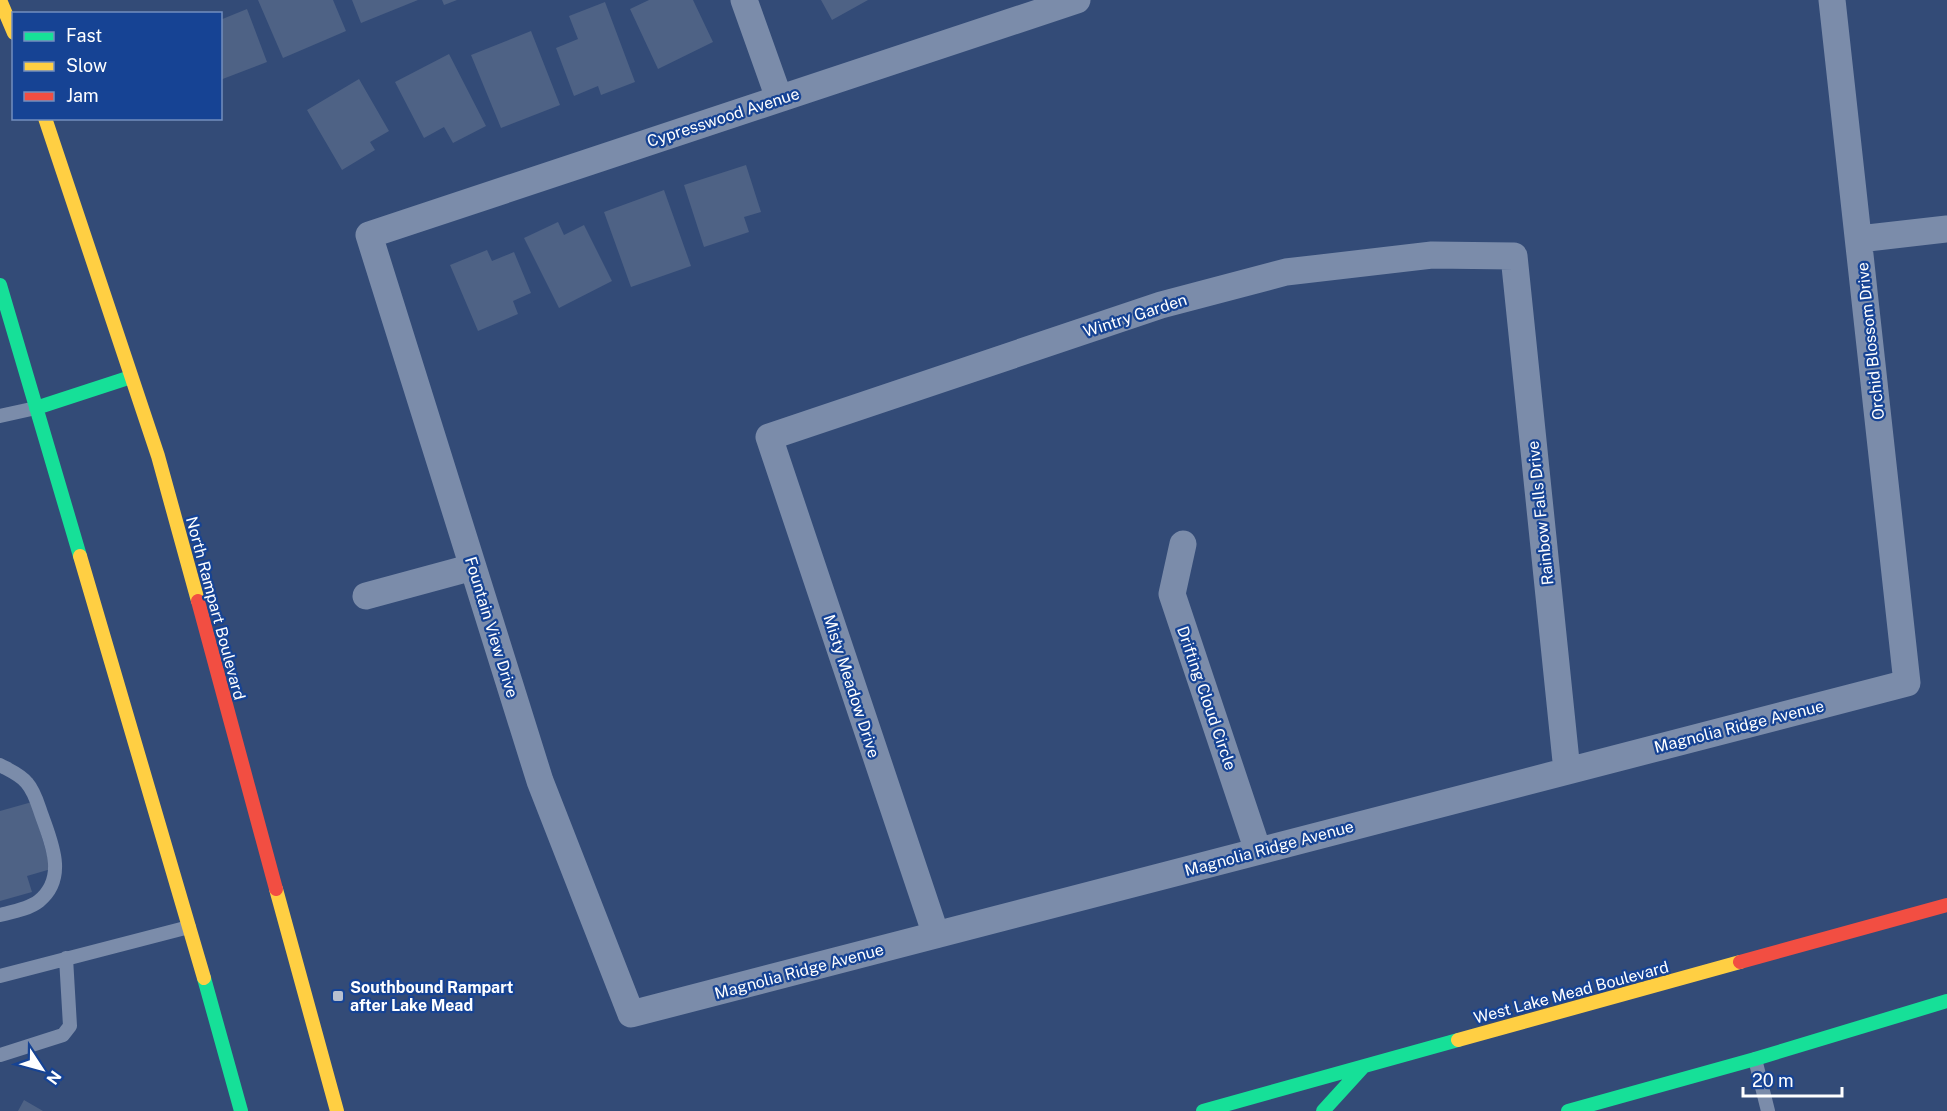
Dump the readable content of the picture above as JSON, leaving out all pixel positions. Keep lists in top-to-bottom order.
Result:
{
  "streets": {
    "main road": ["North Rampart Boulevard", "West Lake Mead Boulevard"],
    "street": [
      "Cypresswood Avenue",
      "Wintry Garden",
      "Orchid Blossom Drive",
      "Rainbow Falls Drive",
      "Fountain View Drive",
      "Misty Meadow Drive",
      "Drifting Cloud Circle",
      "Magnolia Ridge Avenue"
    ]
  },
  "crossings": [
    ["Cypresswood Avenue", "Fountain View Drive"],
    ["Wintry Garden", "Rainbow Falls Drive"],
    ["Wintry Garden", "Misty Meadow Drive"],
    ["Orchid Blossom Drive", "Magnolia Ridge Avenue"],
    ["Rainbow Falls Drive", "Magnolia Ridge Avenue"],
    ["Fountain View Drive", "Magnolia Ridge Avenue"],
    ["Misty Meadow Drive", "Magnolia Ridge Avenue"],
    ["Drifting Cloud Circle", "Magnolia Ridge Avenue"]
  ],
  "places": {
    "transit": ["Southbound Rampart after Lake Mead"]
  },
  "legend": ["Fast", "Slow", "Jam"],
  "scale_bar": "20 m",
  "north": "bottom right"
}
